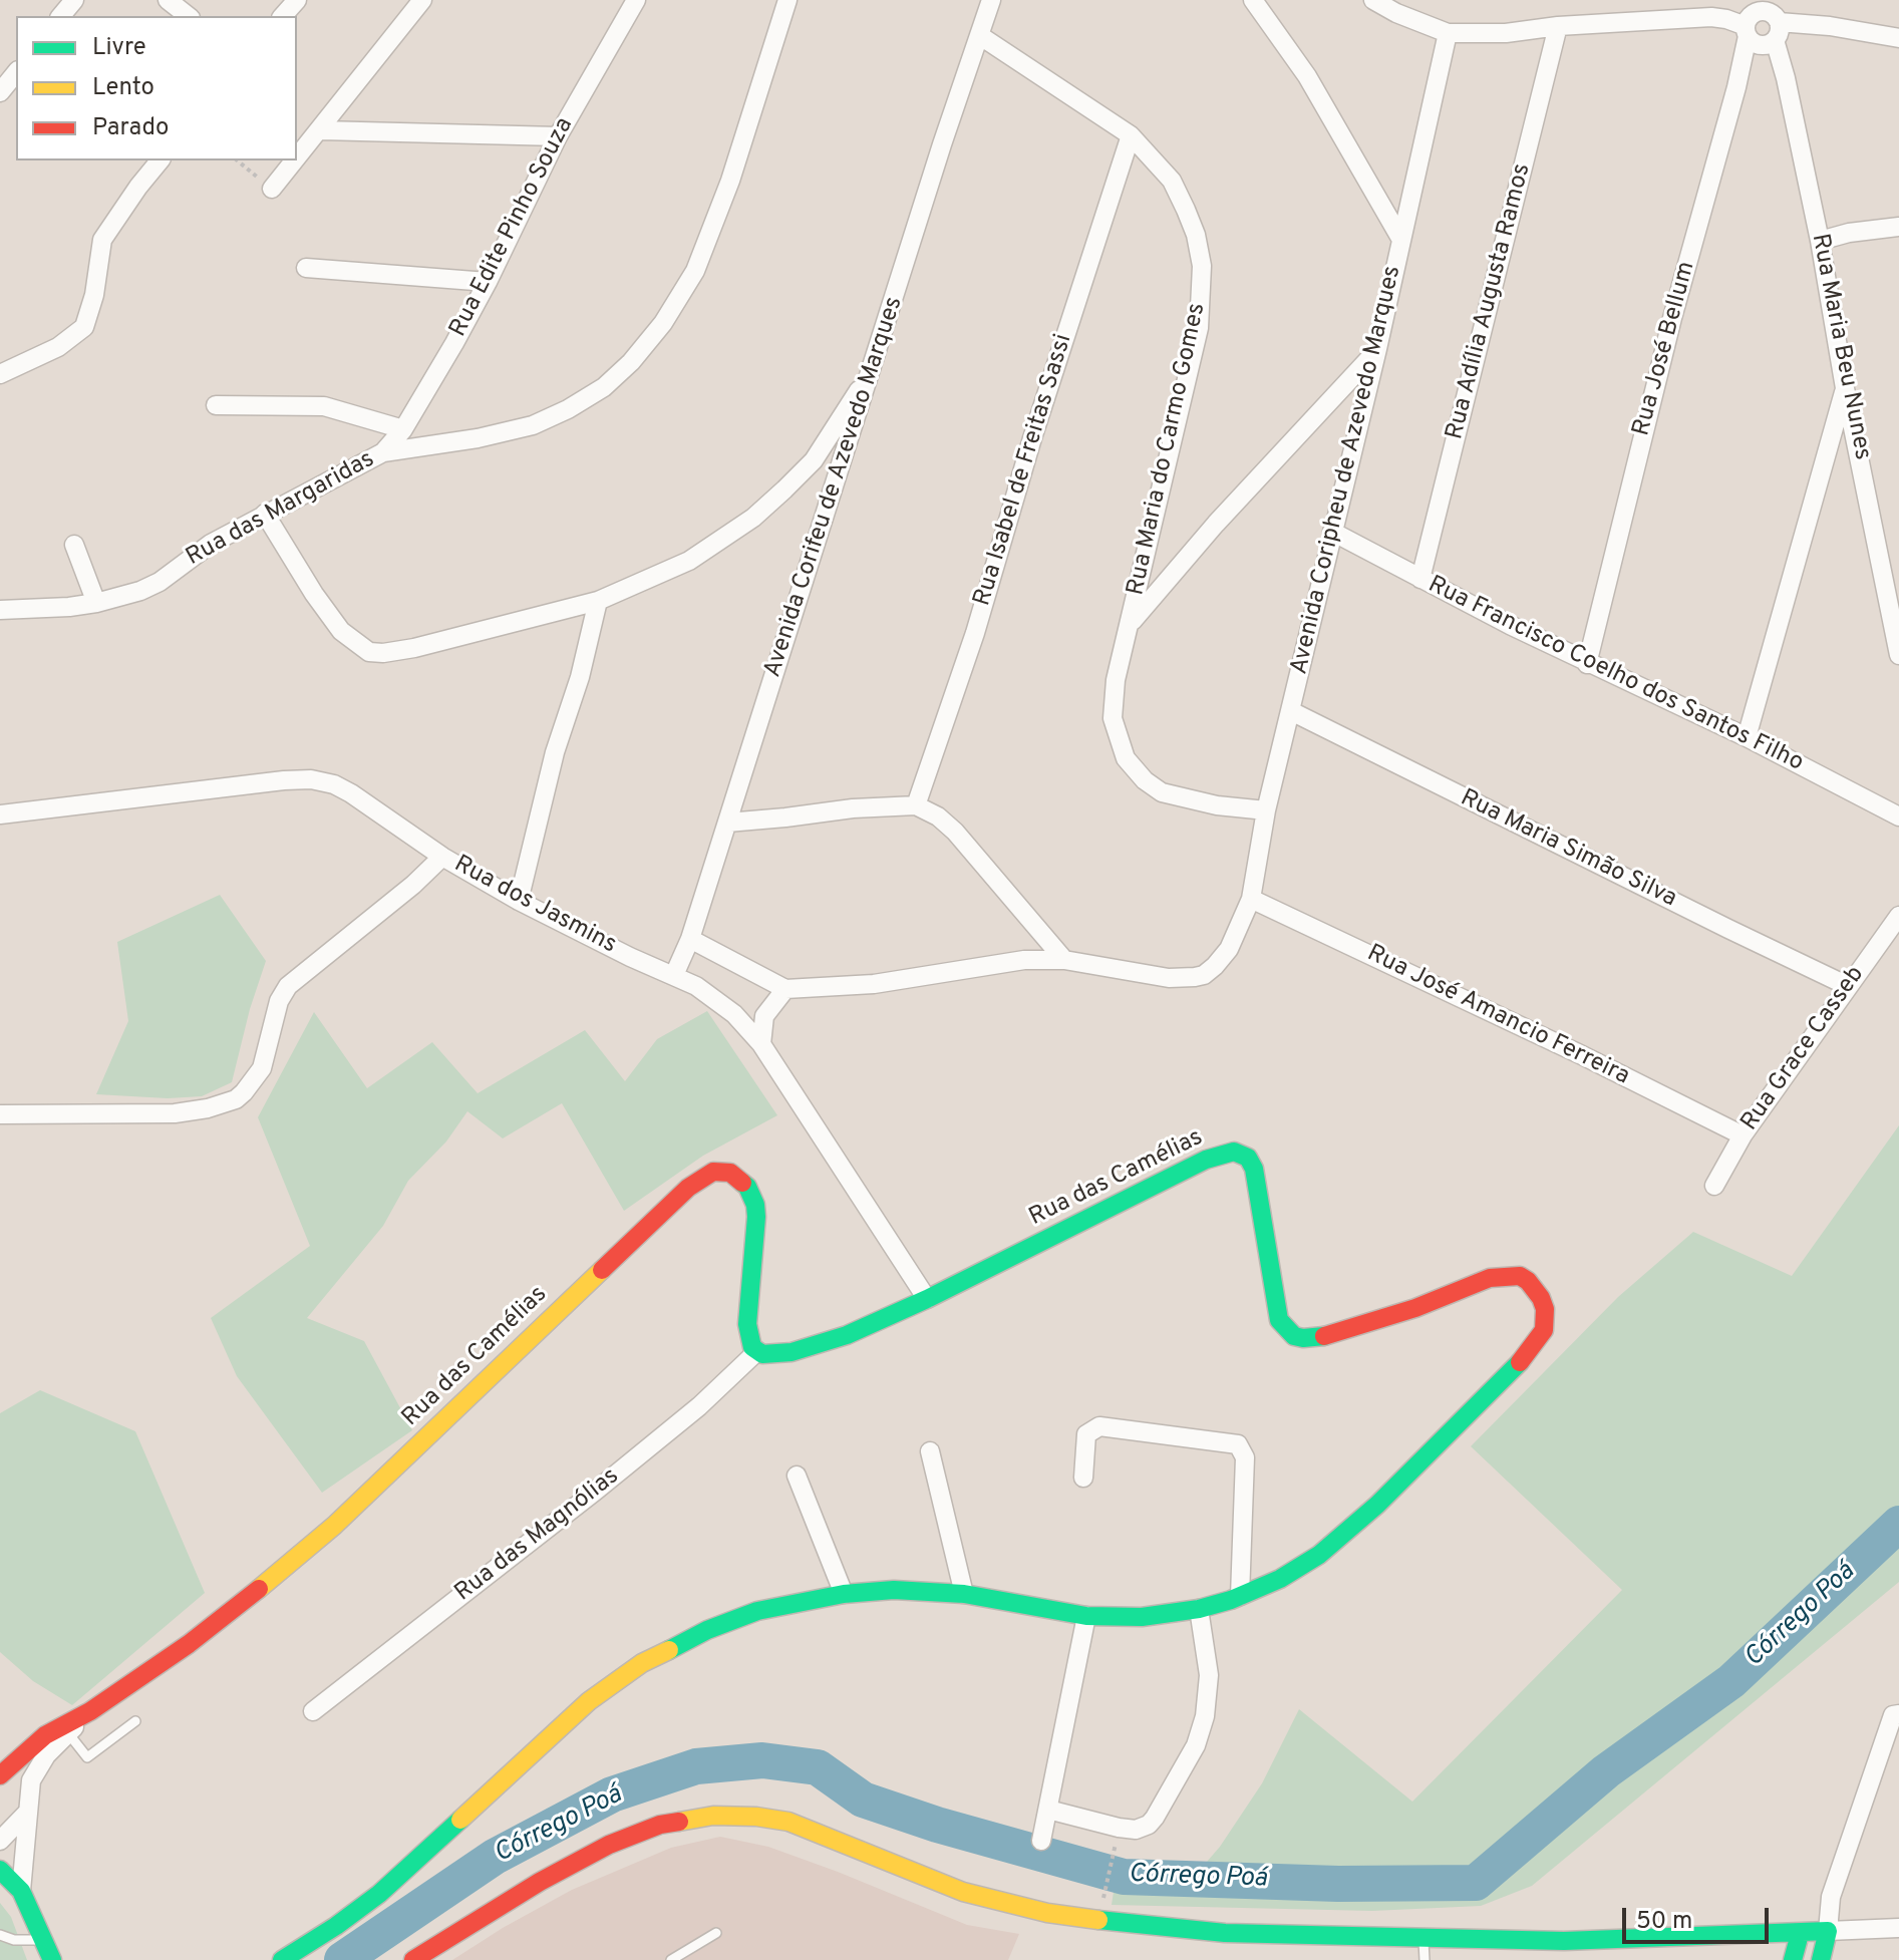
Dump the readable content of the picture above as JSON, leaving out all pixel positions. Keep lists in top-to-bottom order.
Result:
{
  "streets": {
    "street": [
      "Rua Edite Pinho Souza",
      "Rua Adília Augusta Ramos",
      "Rua Maria Beu Nunes",
      "Rua José Bellum",
      "Rua Maria do Carmo Gomes",
      "Rua Isabel de Freitas Sassi",
      "Avenida Coripheu de Azevedo Marques",
      "Avenida Corifeu de Azevedo Marques",
      "Rua das Margaridas",
      "Rua Francisco Coelho dos Santos Filho",
      "Rua Maria Simão Silva",
      "Rua dos Jasmins",
      "Rua José Amancio Ferreira",
      "Rua Grace Casseb",
      "Rua das Camélias",
      "Rua das Magnólias"
    ]
  },
  "crossings": [
    ["Rua Edite Pinho Souza", "Rua das Margaridas"],
    ["Rua Adília Augusta Ramos", "Rua Francisco Coelho dos Santos Filho"],
    ["Rua Maria Beu Nunes", "Rua José Bellum"],
    ["Rua José Bellum", "Rua Francisco Coelho dos Santos Filho"],
    ["Rua Maria do Carmo Gomes", "Rua Isabel de Freitas Sassi"],
    ["Rua Maria do Carmo Gomes", "Avenida Coripheu de Azevedo Marques"],
    ["Rua Maria do Carmo Gomes", "Avenida Corifeu de Azevedo Marques"],
    ["Avenida Coripheu de Azevedo Marques", "Rua Francisco Coelho dos Santos Filho"],
    ["Avenida Coripheu de Azevedo Marques", "Rua Maria Simão Silva"],
    ["Avenida Coripheu de Azevedo Marques", "Rua José Amancio Ferreira"],
    ["Avenida Corifeu de Azevedo Marques", "Rua dos Jasmins"],
    ["Rua Maria Simão Silva", "Rua Grace Casseb"],
    ["Rua dos Jasmins", "Rua das Camélias"],
    ["Rua José Amancio Ferreira", "Rua Grace Casseb"],
    ["Rua das Camélias", "Rua das Magnólias"]
  ],
  "water": ["Córrego Poá"],
  "legend": ["Livre", "Lento", "Parado"],
  "scale_bar": "50 m"
}
